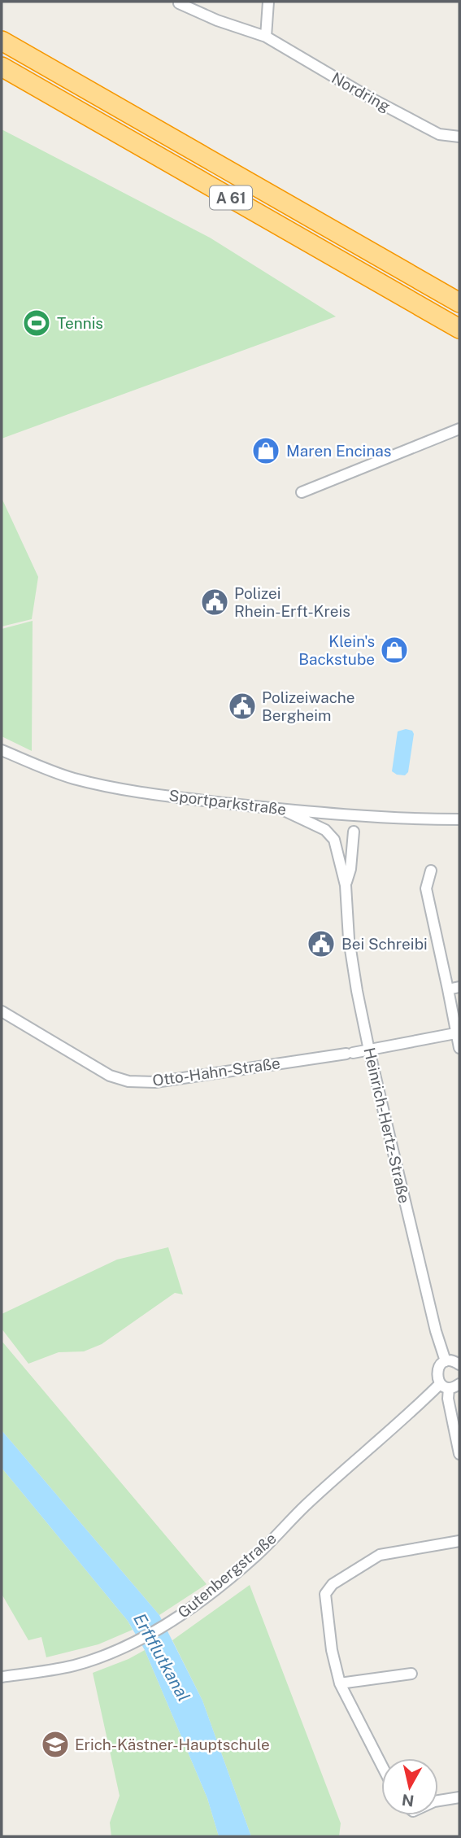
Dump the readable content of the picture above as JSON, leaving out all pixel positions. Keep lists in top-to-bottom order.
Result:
{
  "streets": {
    "highway": ["A 61"],
    "street": [
      "Nordring",
      "Sportparkstraße",
      "Otto-Hahn-Straße",
      "Heinrich-Hertz-Straße",
      "Gutenbergstraße"
    ]
  },
  "crossings": [
    ["Sportparkstraße", "Heinrich-Hertz-Straße"],
    ["Otto-Hahn-Straße", "Heinrich-Hertz-Straße"]
  ],
  "water": ["Erftflutkanal"],
  "places": {
    "sports": ["Tennis"],
    "shop": ["Maren Encinas", "Klein's Backstube"],
    "public building": ["Polizei Rhein-Erft-Kreis", "Polizeiwache Bergheim", "Bei Schreibi"],
    "school or university": ["Erich-Kästner-Hauptschule"]
  },
  "north": "bottom"
}
